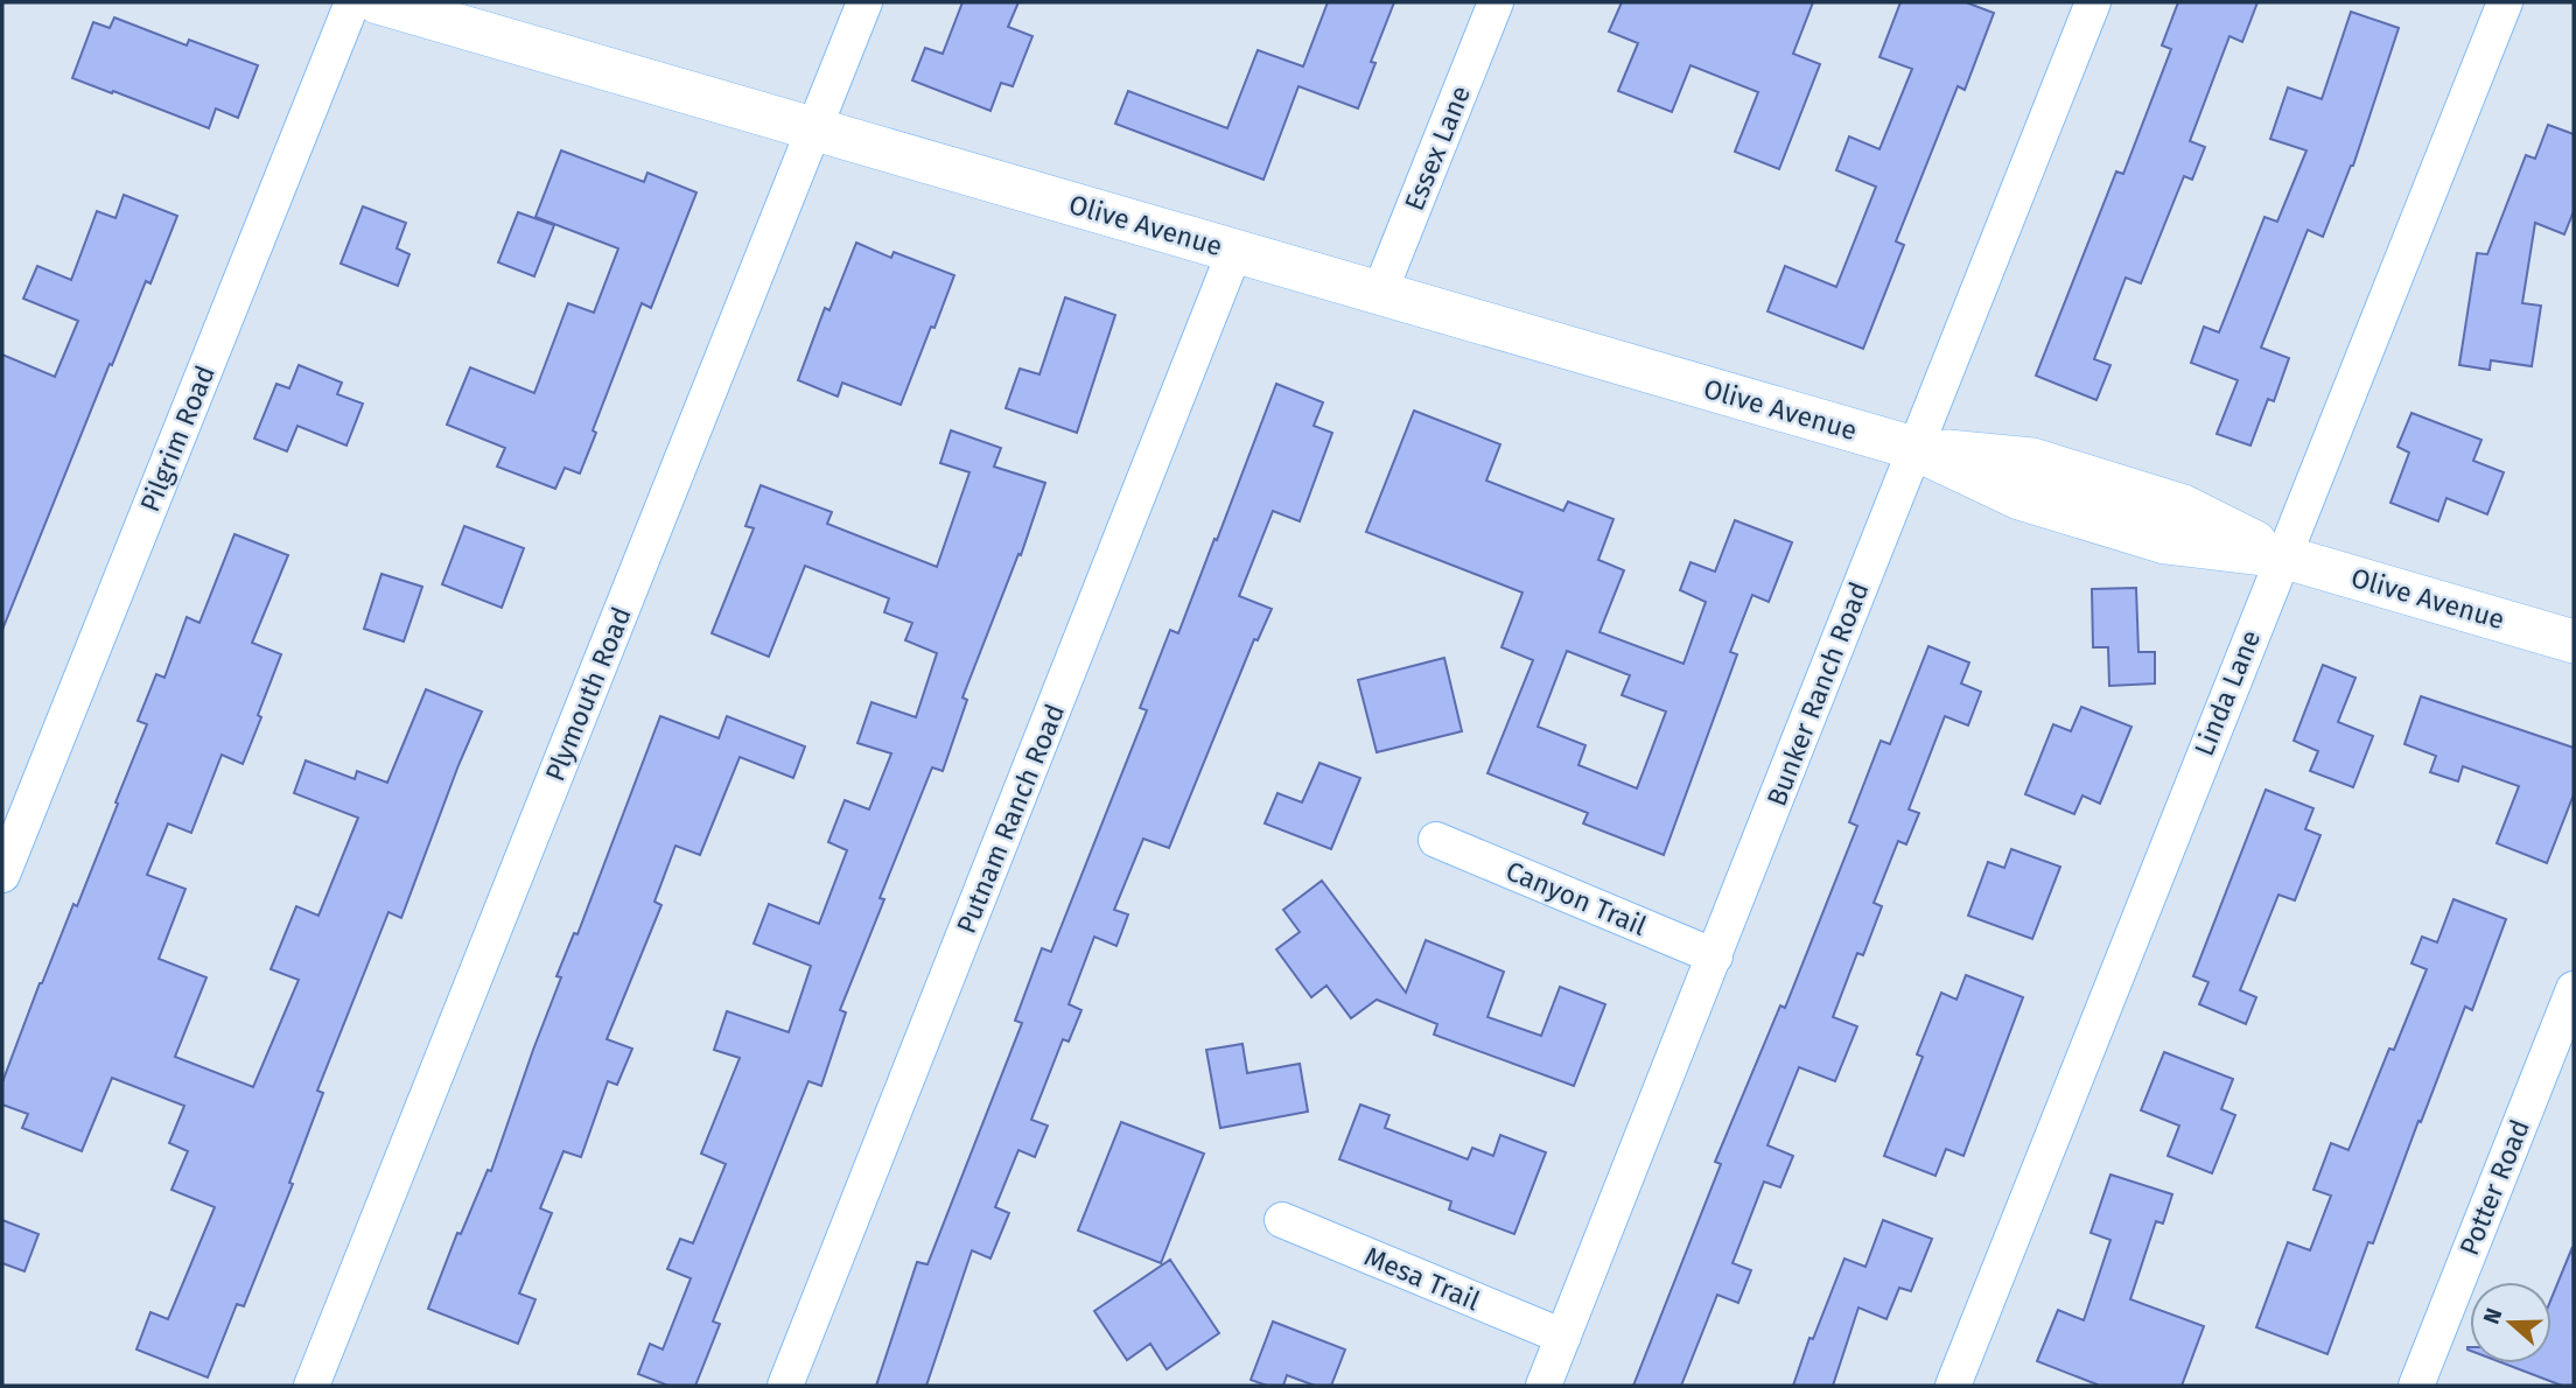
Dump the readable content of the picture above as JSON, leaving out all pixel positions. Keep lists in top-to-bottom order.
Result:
{
  "streets": {
    "street": [
      "Essex Lane",
      "Olive Avenue",
      "Pilgrim Road",
      "Linda Lane",
      "Plymouth Road",
      "Bunker Ranch Road",
      "Putnam Ranch Road",
      "Canyon Trail",
      "Potter Road",
      "Mesa Trail"
    ]
  },
  "crossings": [
    ["Essex Lane", "Olive Avenue"],
    ["Olive Avenue", "Linda Lane"],
    ["Olive Avenue", "Plymouth Road"],
    ["Olive Avenue", "Bunker Ranch Road"],
    ["Olive Avenue", "Putnam Ranch Road"],
    ["Bunker Ranch Road", "Canyon Trail"],
    ["Bunker Ranch Road", "Mesa Trail"]
  ],
  "north": "left"
}
